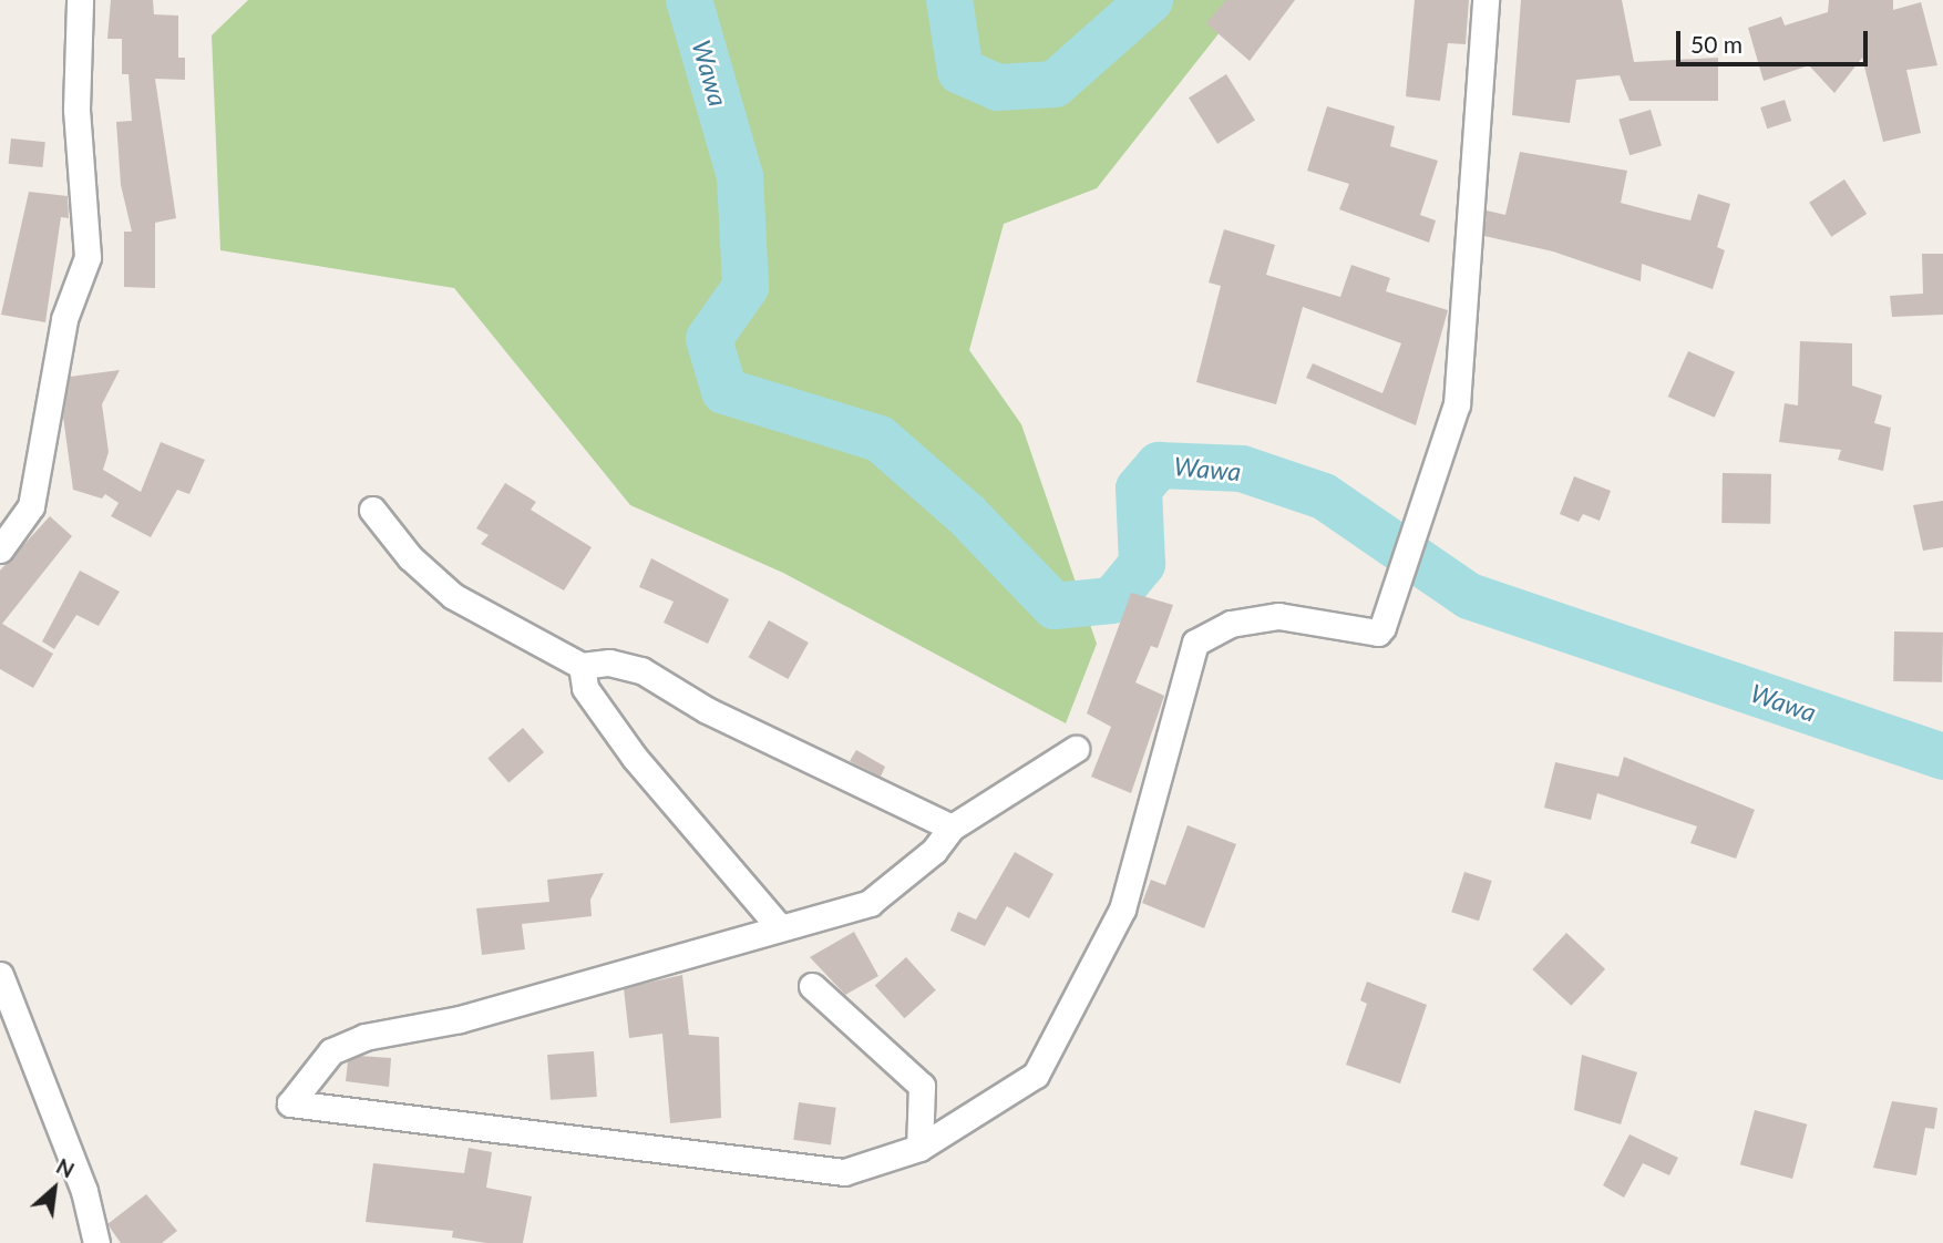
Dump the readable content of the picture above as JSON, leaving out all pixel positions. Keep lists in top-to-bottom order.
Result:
{
  "water": ["Wawa"],
  "scale_bar": "50 m",
  "north": "top right"
}
